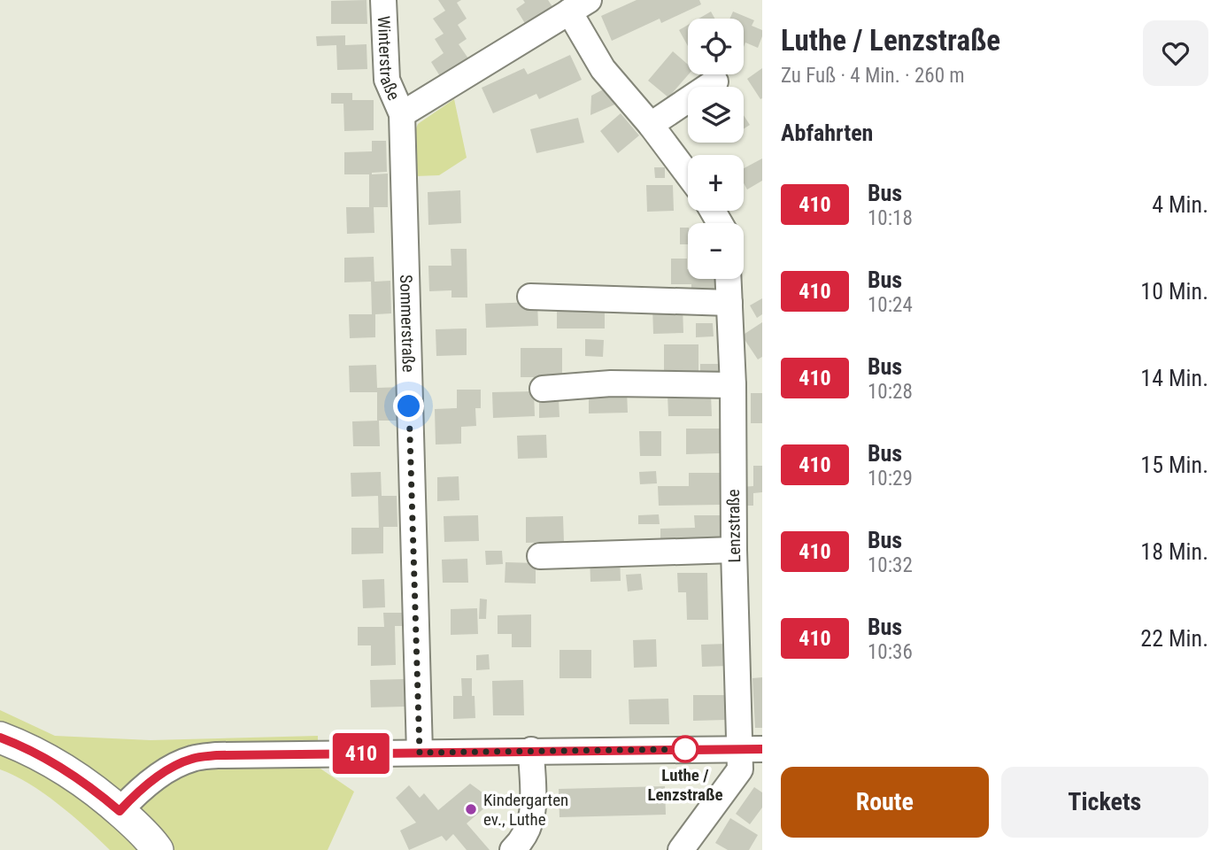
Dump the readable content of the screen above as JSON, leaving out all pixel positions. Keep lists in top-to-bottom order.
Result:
{
  "streets": {
    "street": ["Winterstraße", "Sommerstraße", "Lenzstraße"]
  },
  "crossings": [
    ["Winterstraße", "Sommerstraße"]
  ],
  "places": ["Luthe / Lenzstraße", "Kindergarten ev., Luthe"],
  "lines": ["bus line 410"],
  "page": {
    "on_map": "410",
    "heading": [
      ["Luthe / Lenzstraße", "Zu Fuß · 4 Min. · 260 m"],
      "Abfahrten"
    ],
    "map_buttons": ["+", "−"],
    "list": [
      {
        "mark": "410",
        "name": "Bus",
        "note": "10:18",
        "value": "4 Min."
      },
      {
        "mark": "410",
        "name": "Bus",
        "note": "10:24",
        "value": "10 Min."
      },
      {
        "mark": "410",
        "name": "Bus",
        "note": "10:28",
        "value": "14 Min."
      },
      {
        "mark": "410",
        "name": "Bus",
        "note": "10:29",
        "value": "15 Min."
      },
      {
        "mark": "410",
        "name": "Bus",
        "note": "10:32",
        "value": "18 Min."
      },
      {
        "mark": "410",
        "name": "Bus",
        "note": "10:36",
        "value": "22 Min."
      }
    ],
    "buttons": ["Route", "Tickets"]
  }
}
